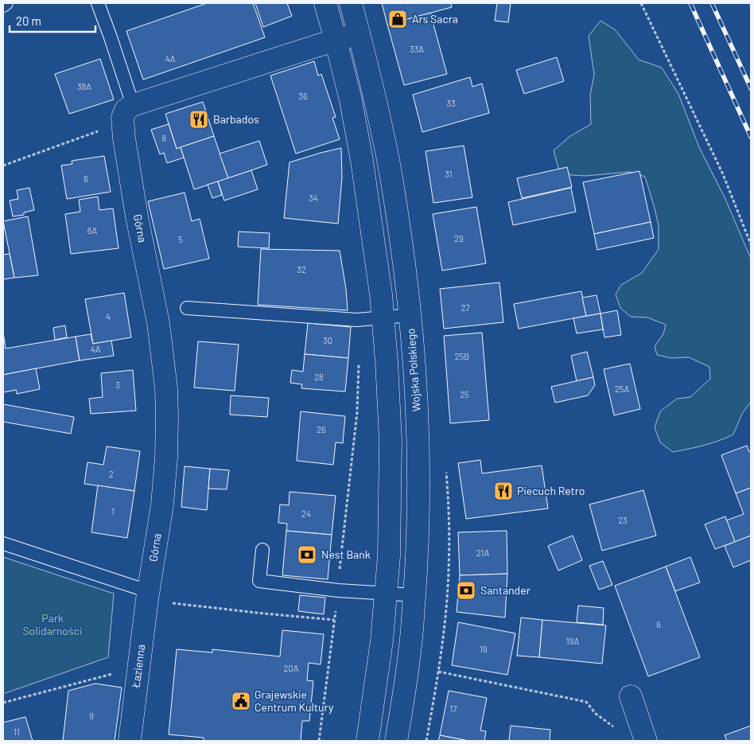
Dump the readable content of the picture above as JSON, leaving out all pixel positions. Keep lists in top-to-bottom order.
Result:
{
  "streets": {
    "main road": ["Górna", "Wojska Polskiego", "Łazienna"]
  },
  "crossings": [
    ["Górna", "Łazienna"]
  ],
  "parks": ["Park Solidarności"],
  "places": {
    "shop": ["Ars Sacra"],
    "restaurant": ["Barbados", "Piecuch Retro"],
    "bank": ["Nest Bank", "Santander"],
    "public building": ["Grajewskie Centrum Kultury"]
  },
  "house_numbers": [
    "33A",
    "4A",
    "38A",
    "36",
    "33",
    "8",
    "31",
    "6",
    "34",
    "6A",
    "29",
    "5",
    "32",
    "27",
    "4",
    "30",
    "4A",
    "25B",
    "28",
    "3",
    "25A",
    "25",
    "26",
    "2",
    "1",
    "24",
    "23",
    "21A",
    "6",
    "19A",
    "19",
    "20A",
    "17",
    "9",
    "11"
  ],
  "scale_bar": "20 m"
}
